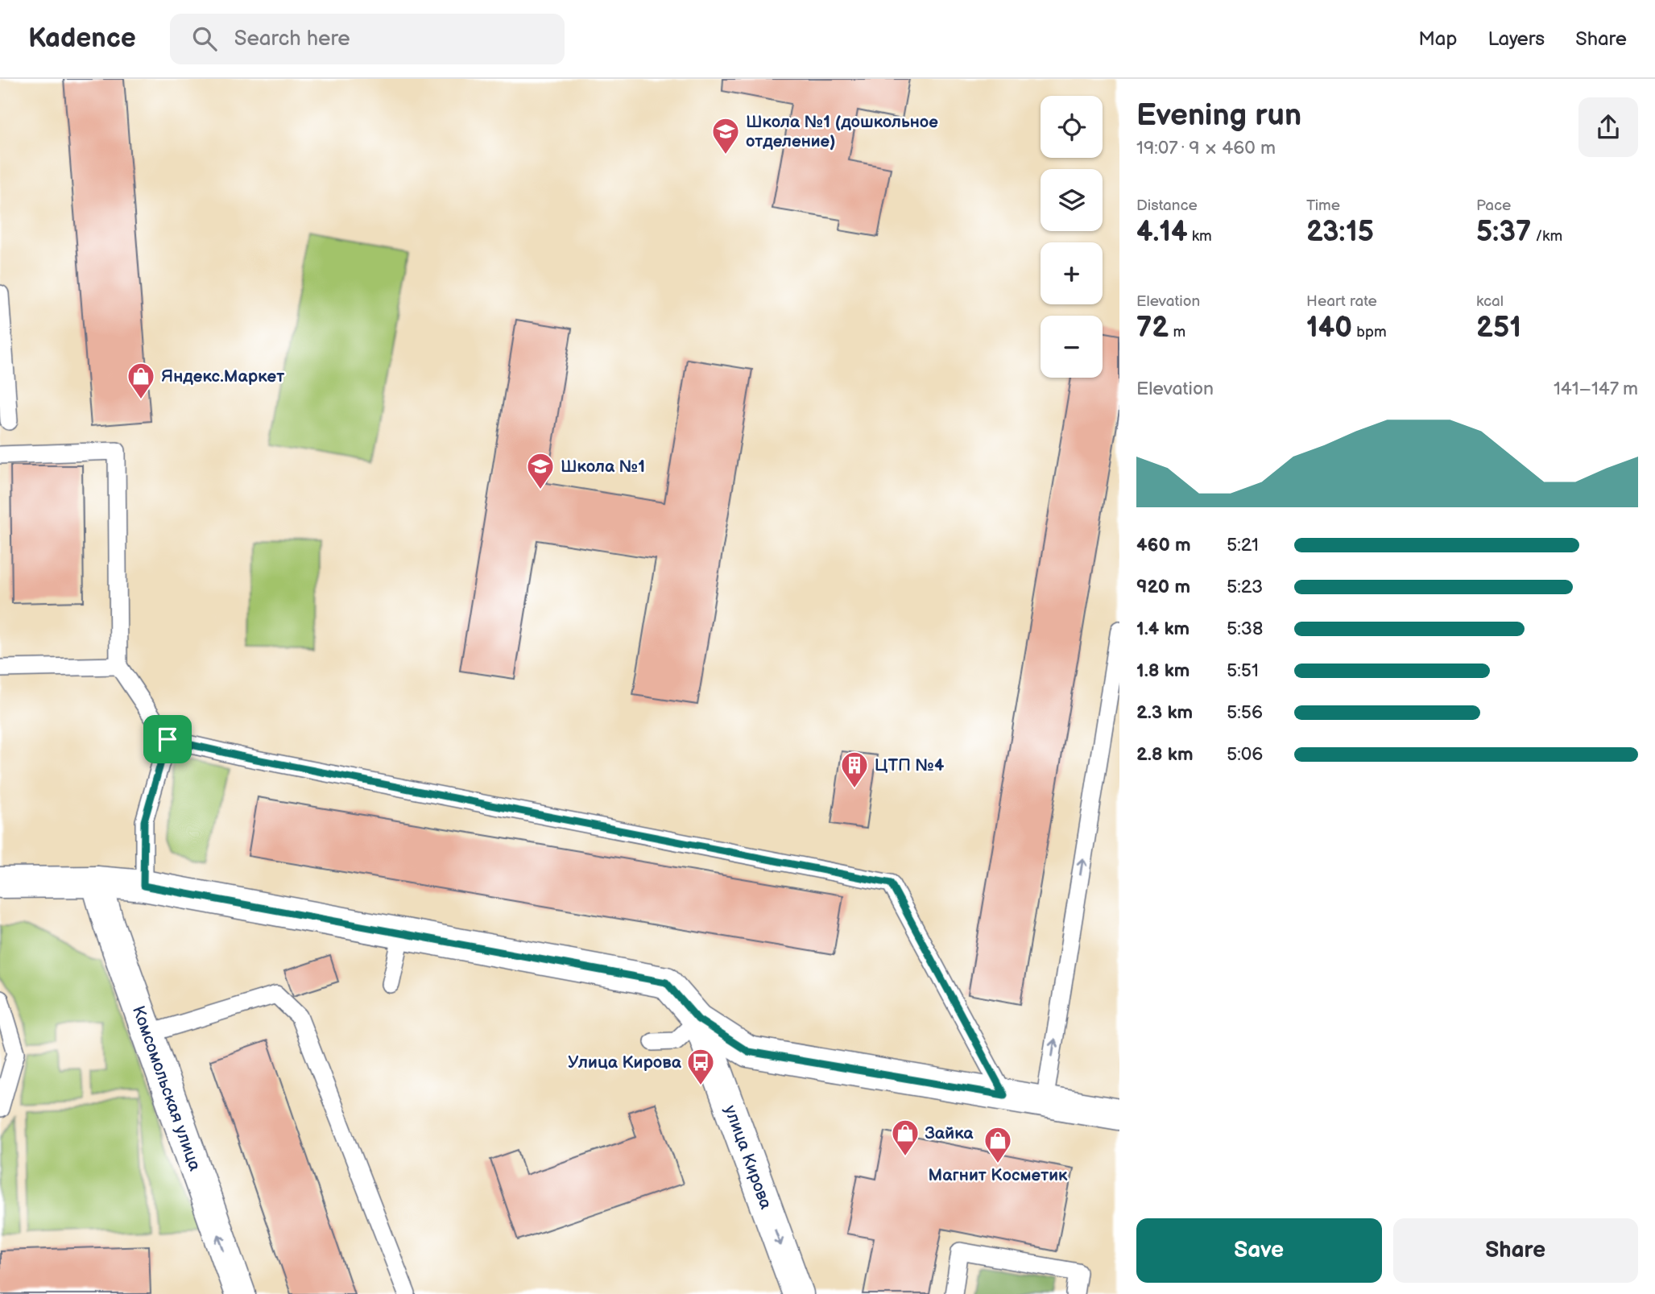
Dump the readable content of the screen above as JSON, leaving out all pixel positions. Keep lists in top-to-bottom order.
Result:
{
  "streets": {
    "street": ["Комсомольская улица", "улица Кирова"]
  },
  "one_way": ["Комсомольская улица", "улица Кирова"],
  "places": {
    "school or university": ["Школа №1 (дошкольное отделение)", "Школа №1"],
    "shop": ["Яндекс.Маркет", "Зайка", "Магнит Косметик"],
    "building": ["ЦТП №4"],
    "bus stop": ["Улица Кирова"]
  },
  "page": {
    "header": "Kadence",
    "search": "Search here",
    "nav": ["Map", "Layers", "Share"],
    "heading": ["Evening run", "19:07 · 9 × 460 m"],
    "map_buttons": ["+", "−"],
    "stats": [
      ["Distance", "4.14 km"],
      ["Time", "23:15"],
      ["Pace", "5:37 /km"],
      ["Elevation", "72 m"],
      ["Heart rate", "140 bpm"],
      ["kcal", "251"]
    ],
    "chart": ["Elevation", "141–147 m"],
    "list": [
      {
        "name": "460 m",
        "note": "5:21"
      },
      {
        "name": "920 m",
        "note": "5:23"
      },
      {
        "name": "1.4 km",
        "note": "5:38"
      },
      {
        "name": "1.8 km",
        "note": "5:51"
      },
      {
        "name": "2.3 km",
        "note": "5:56"
      },
      {
        "name": "2.8 km",
        "note": "5:06"
      }
    ],
    "buttons": ["Save", "Share"]
  }
}
